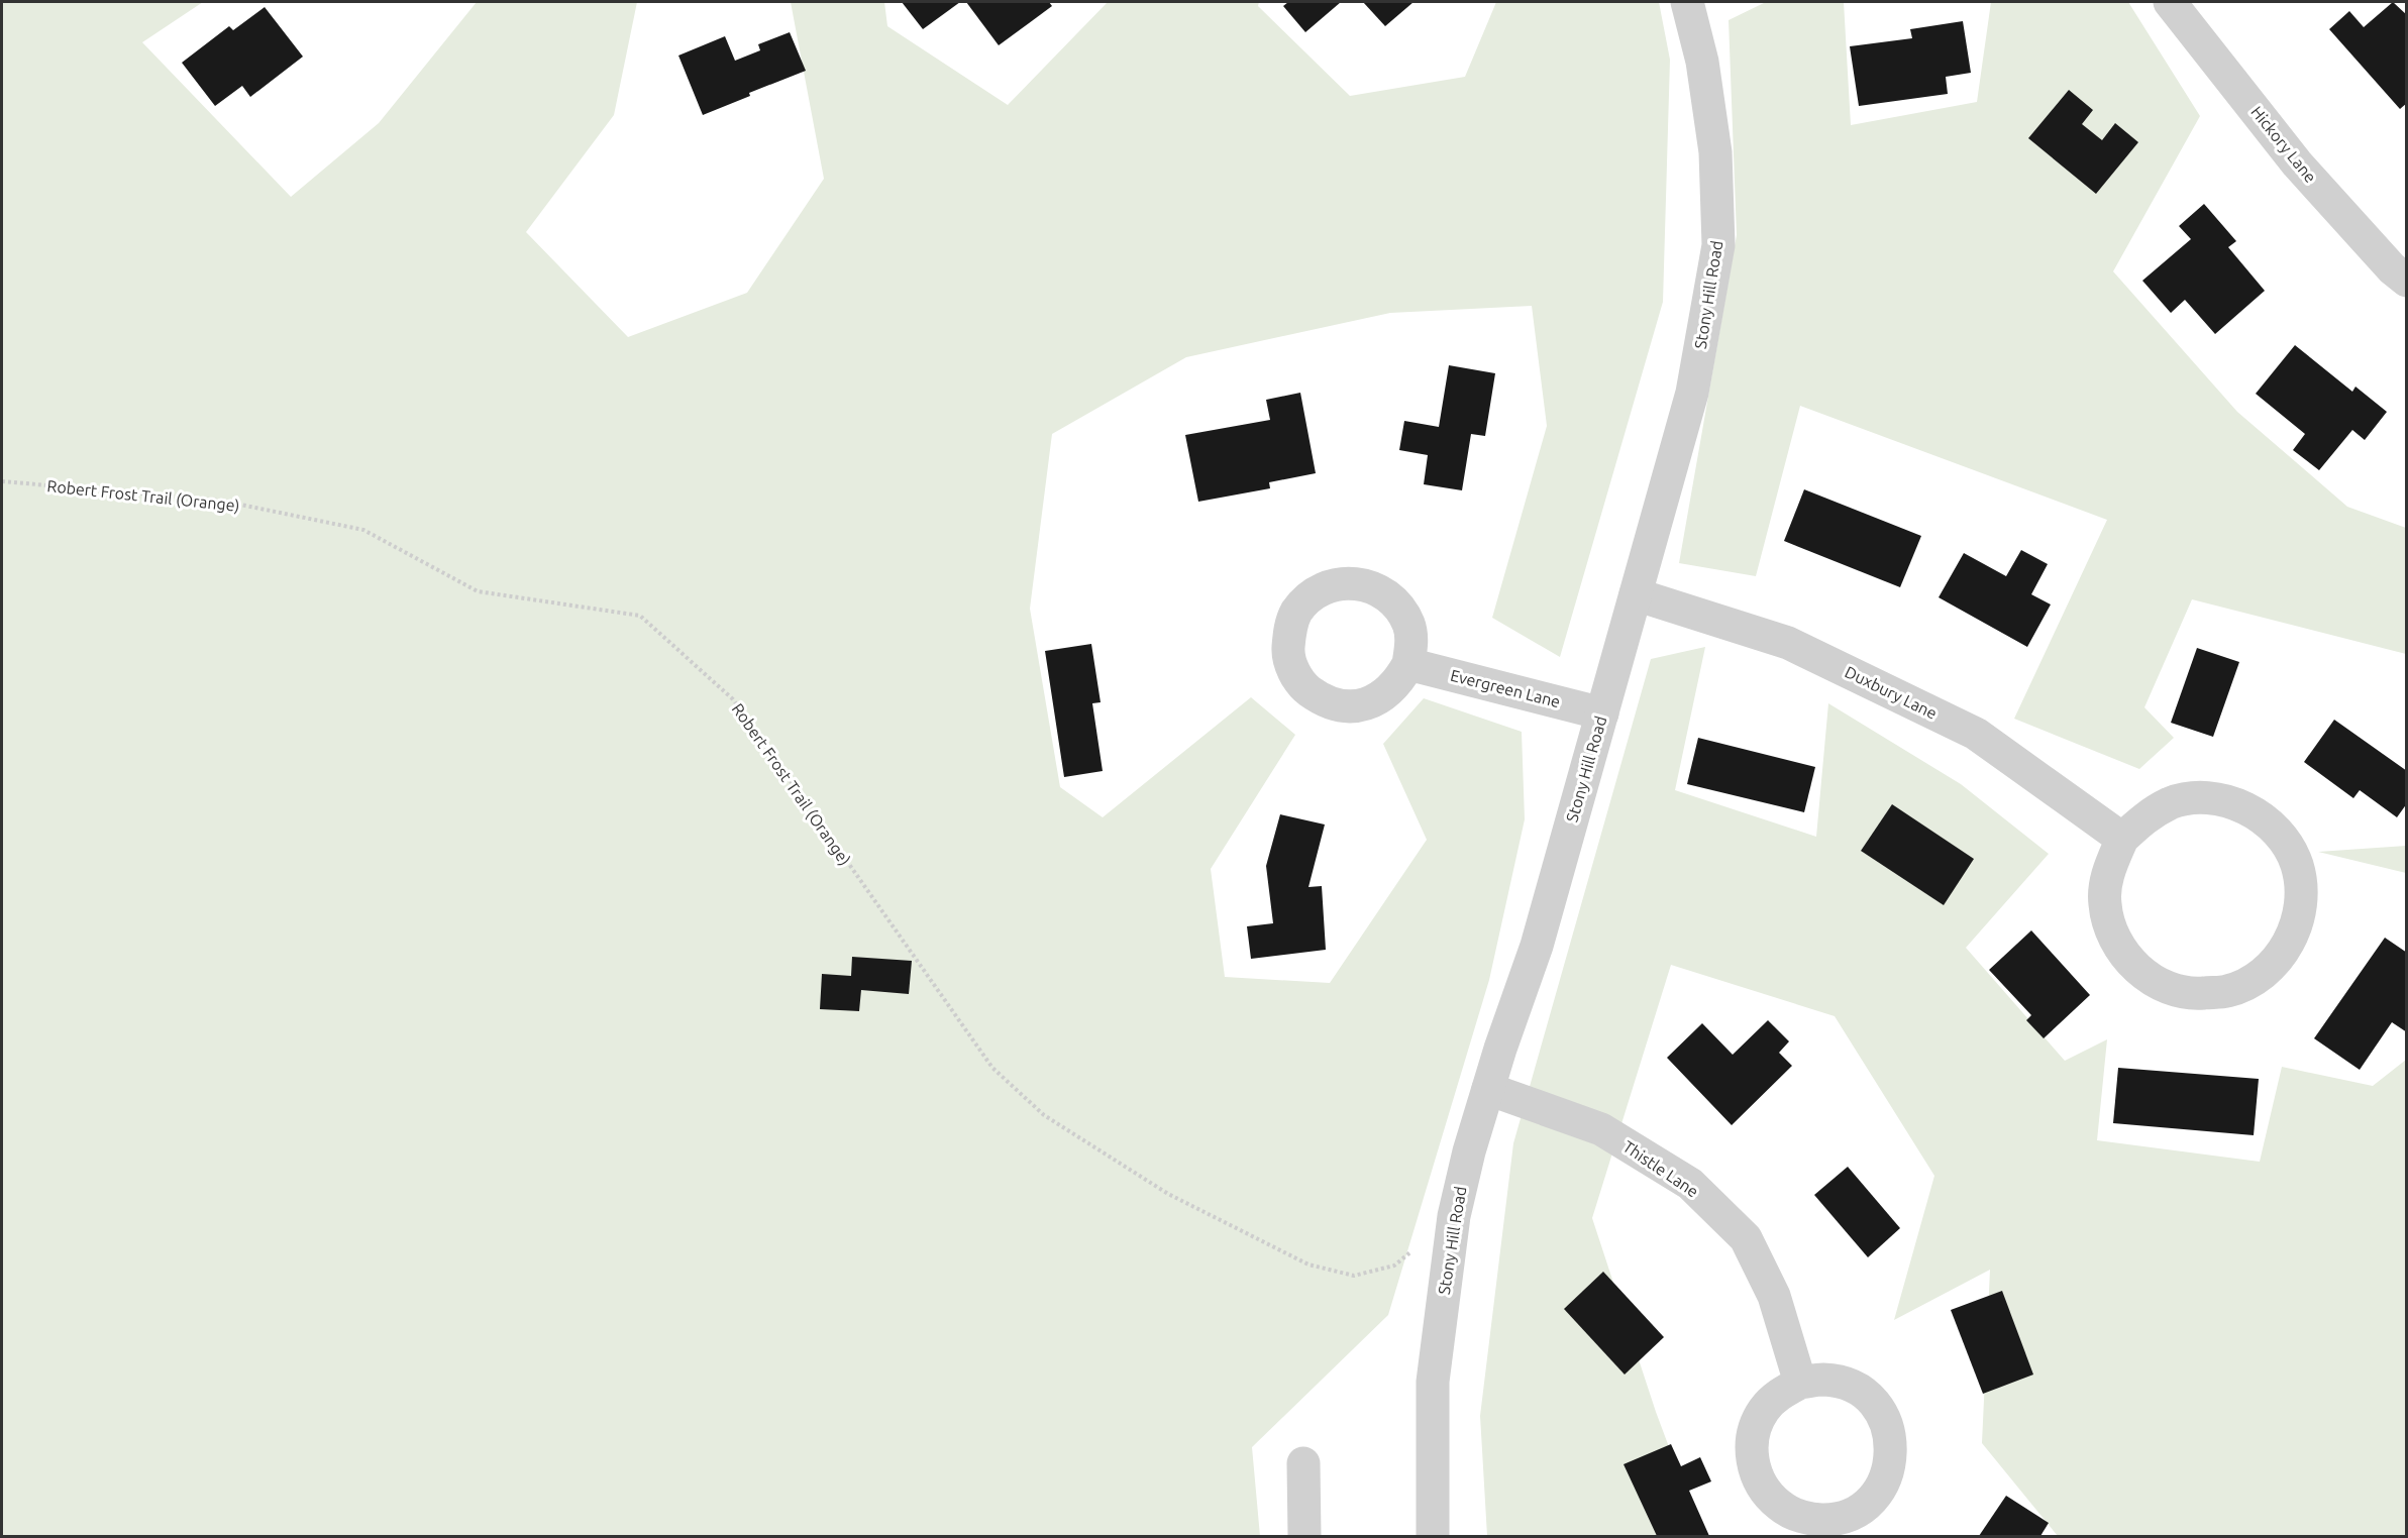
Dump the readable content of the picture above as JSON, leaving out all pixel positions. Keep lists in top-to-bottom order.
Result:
{
  "streets": {
    "street": [
      "Hickory Lane",
      "Stony Hill Road",
      "Evergreen Lane",
      "Duxbury Lane",
      "Thistle Lane"
    ],
    "path": ["Robert Frost Trail (Orange)"]
  },
  "crossings": [
    ["Stony Hill Road", "Robert Frost Trail (Orange)"],
    ["Stony Hill Road", "Evergreen Lane"],
    ["Stony Hill Road", "Duxbury Lane"],
    ["Stony Hill Road", "Thistle Lane"]
  ]
}
